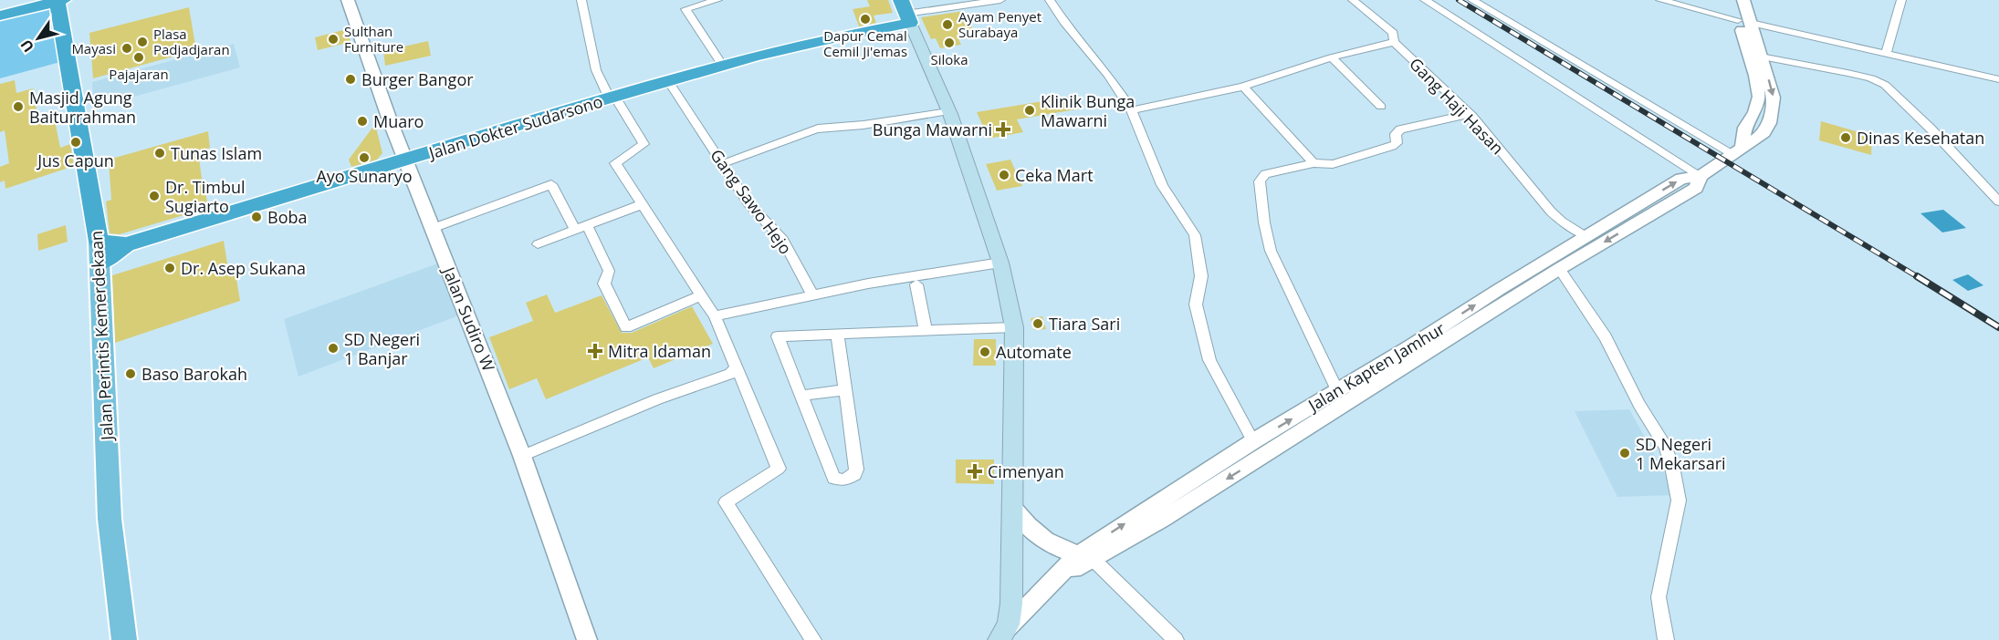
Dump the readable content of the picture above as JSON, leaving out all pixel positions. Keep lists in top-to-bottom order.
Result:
{
  "streets": {
    "highway": ["Jalan Dokter Sudarsono", "Jalan Perintis Kemerdekaan"],
    "main road": ["Jalan Kapten Jamhur"],
    "street": ["Gang Haji Hasan", "Gang Sawo Hejo", "Jalan Sudiro W"]
  },
  "crossings": [
    ["Gang Haji Hasan", "Jalan Kapten Jamhur"],
    ["Jalan Dokter Sudarsono", "Gang Sawo Hejo"],
    ["Jalan Dokter Sudarsono", "Jalan Sudiro W"],
    ["Jalan Dokter Sudarsono", "Jalan Perintis Kemerdekaan"],
    ["Jalan Dokter Sudarsono", "Jalan Kapten Jamhur"]
  ],
  "places": {
    "other": [
      "Dapur Cemal Cemil Ji'emas",
      "Ayam Penyet Surabaya",
      "Sulthan Furniture",
      "Plasa Padjadjaran",
      "Siloka",
      "Mayasi",
      "Pajajaran",
      "Burger Bangor",
      "Masjid Agung Baiturrahman",
      "Klinik Bunga Mawarni",
      "Muaro",
      "Dinas Kesehatan",
      "Jus Capun",
      "Tunas Islam",
      "Ayo Sunaryo",
      "Ceka Mart",
      "Dr. Timbul Sugiarto",
      "Boba",
      "Dr. Asep Sukana",
      "Tiara Sari",
      "SD Negeri 1 Banjar",
      "Automate",
      "Baso Barokah",
      "SD Negeri 1 Mekarsari"
    ],
    "health": ["Bunga Mawarni", "Mitra Idaman", "Cimenyan"]
  },
  "north": "bottom left"
}
